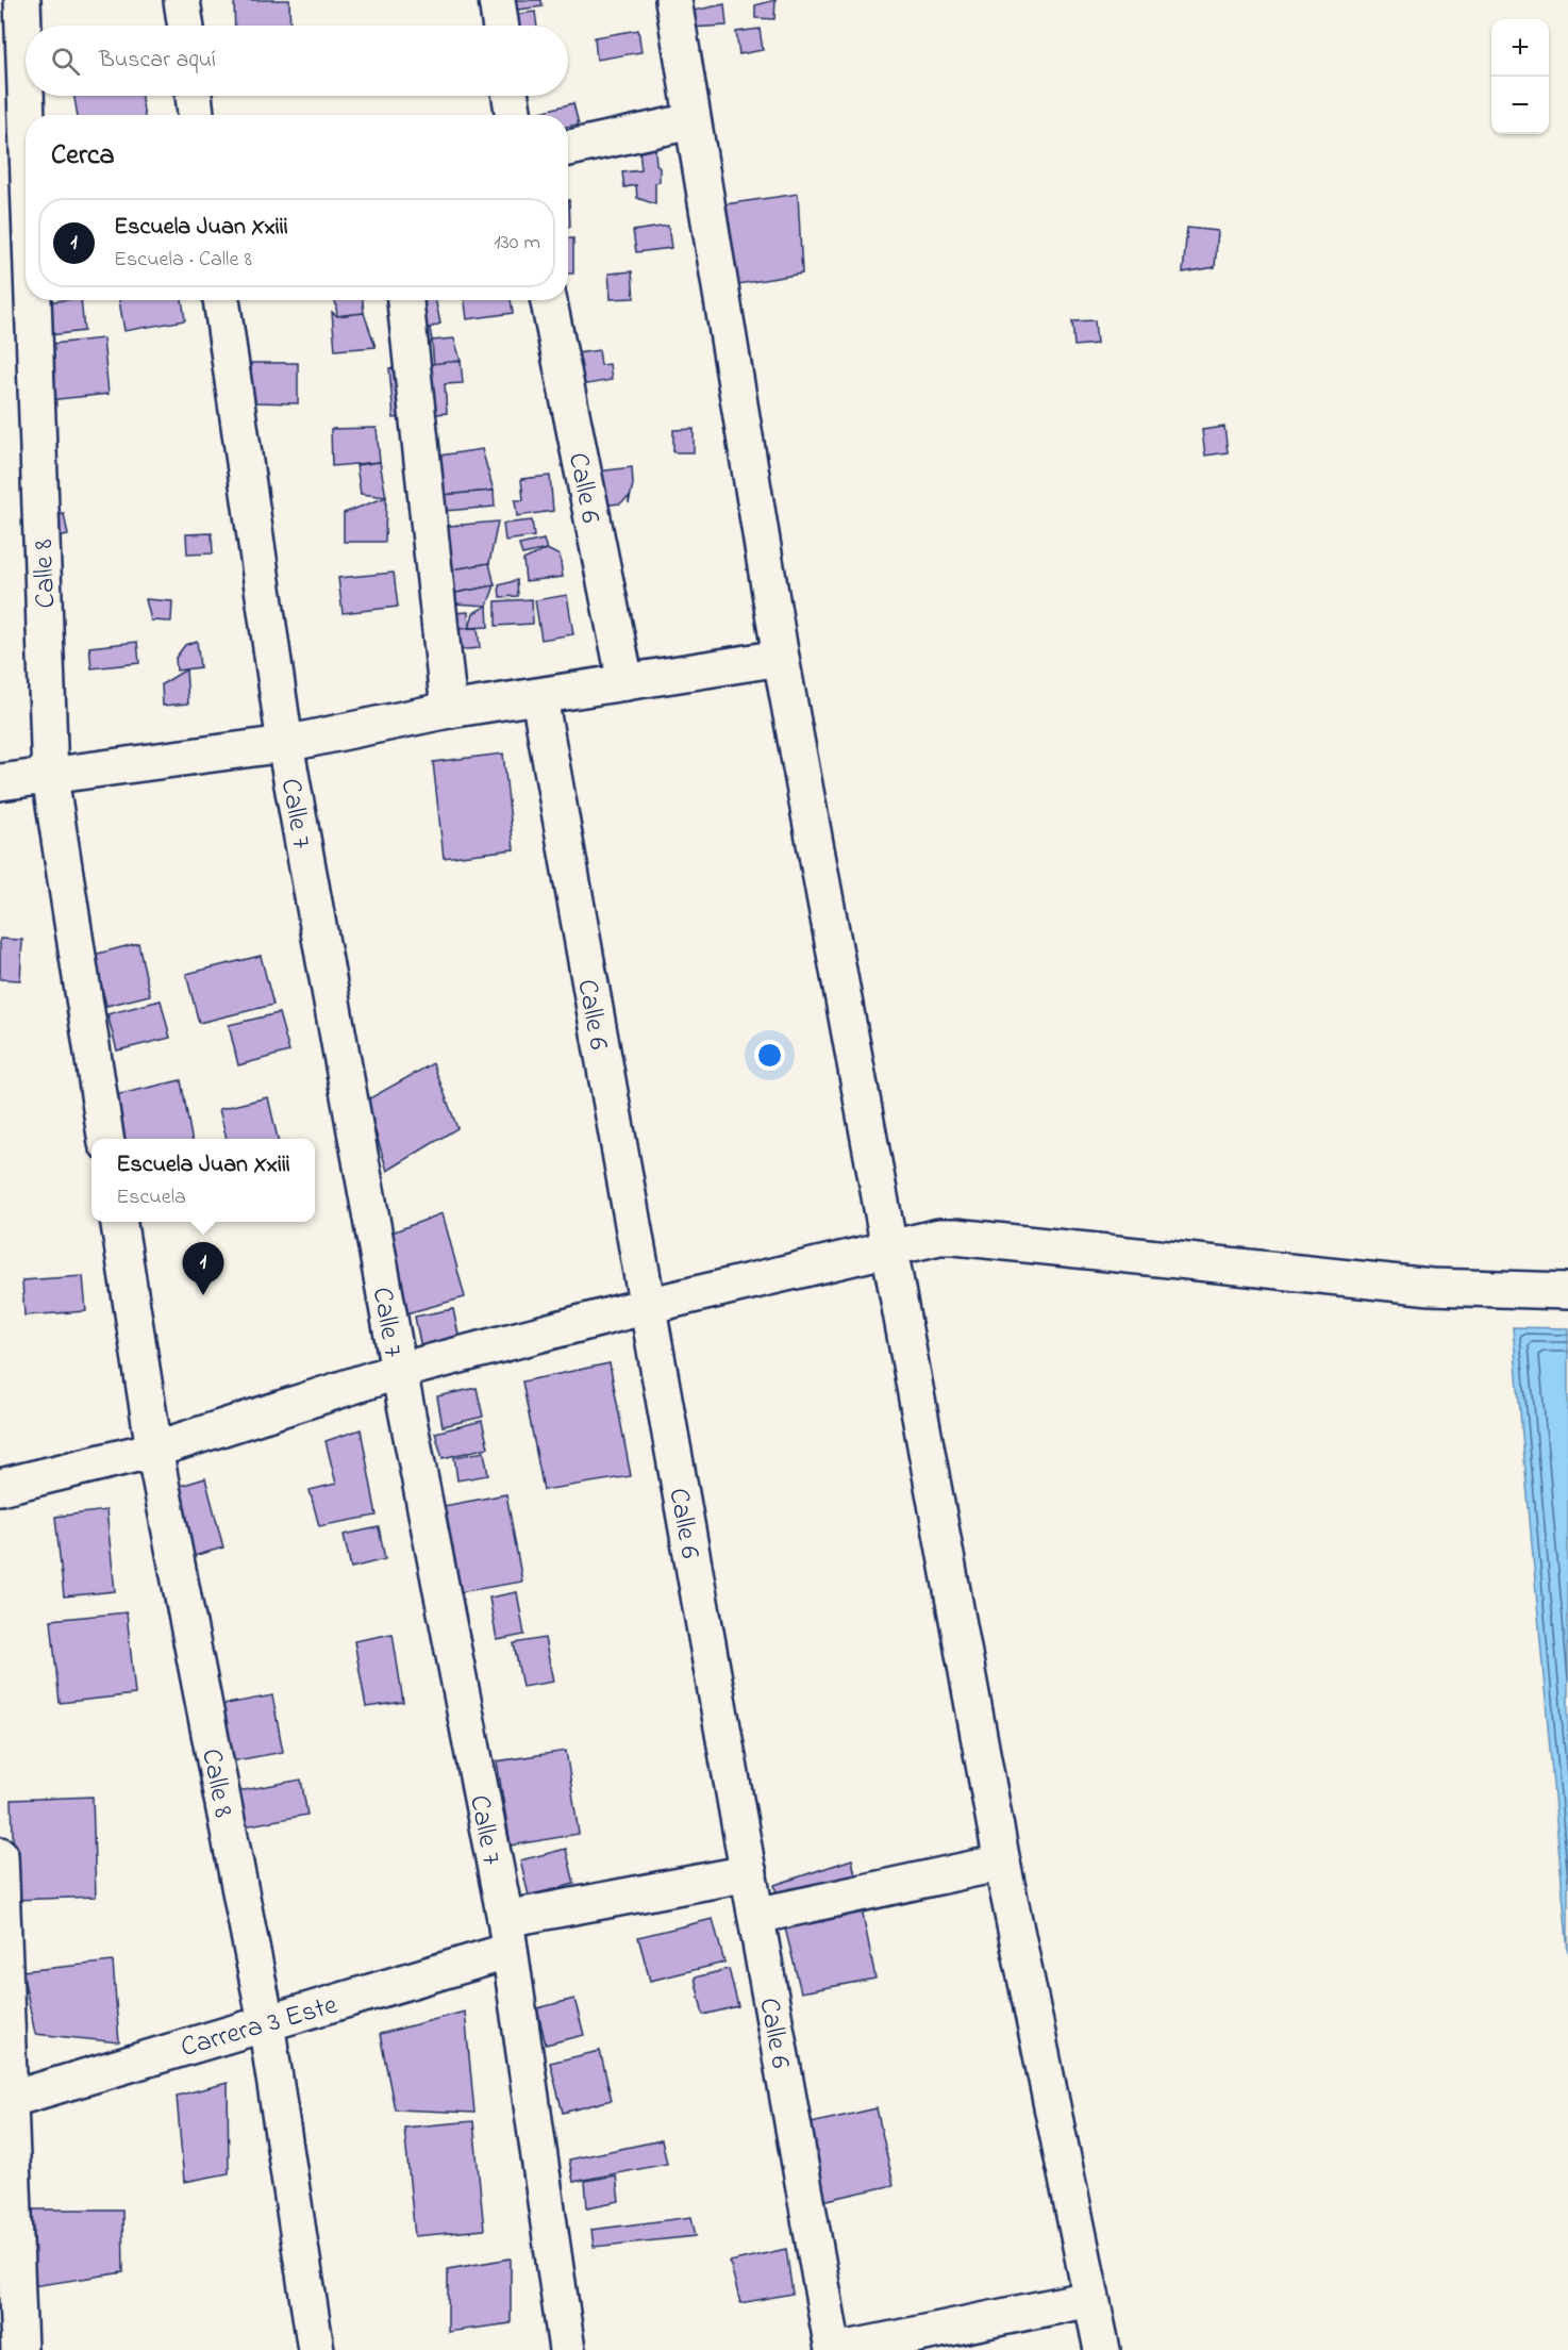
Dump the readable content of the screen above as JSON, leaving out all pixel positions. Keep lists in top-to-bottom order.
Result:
{
  "streets": {
    "street": [
      "Calle 6",
      "Calle 8",
      "Calle 7",
      "Carrera 3 Este"
    ]
  },
  "crossings": [
    ["Calle 6", "Carrera 3 Este"],
    ["Calle 8", "Carrera 3 Este"],
    ["Calle 7", "Carrera 3 Este"]
  ],
  "page": {
    "map_buttons": ["+", "−"],
    "search": "Buscar aquí",
    "heading": "Cerca",
    "list": [
      {
        "mark": "1",
        "name": "Escuela Juan Xxiii",
        "note": "Escuela · Calle 8",
        "value": "130 m"
      }
    ],
    "popup": ["Escuela Juan Xxiii", "Escuela"],
    "pins": "1"
  }
}
